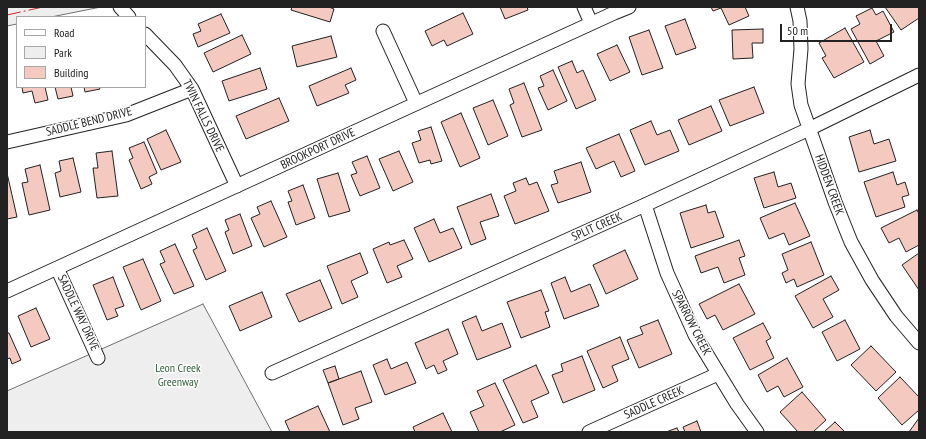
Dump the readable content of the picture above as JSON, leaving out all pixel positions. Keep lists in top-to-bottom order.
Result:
{
  "streets": {
    "street": [
      "TWIN FALLS DRIVE",
      "SADDLE BEND DRIVE",
      "BROOKPORT DRIVE",
      "HIDDEN CREEK",
      "SPLIT CREEK",
      "SADDLE WAY DRIVE",
      "SPARROW CREEK",
      "SADDLE CREEK"
    ]
  },
  "crossings": [
    ["TWIN FALLS DRIVE", "SADDLE BEND DRIVE"],
    ["TWIN FALLS DRIVE", "BROOKPORT DRIVE"],
    ["BROOKPORT DRIVE", "SADDLE WAY DRIVE"],
    ["HIDDEN CREEK", "SPLIT CREEK"],
    ["SPLIT CREEK", "SPARROW CREEK"],
    ["SPARROW CREEK", "SADDLE CREEK"]
  ],
  "parks": ["Leon Creek Greenway"],
  "legend": ["Road", "Park", "Building"],
  "scale_bar": "50 m"
}
